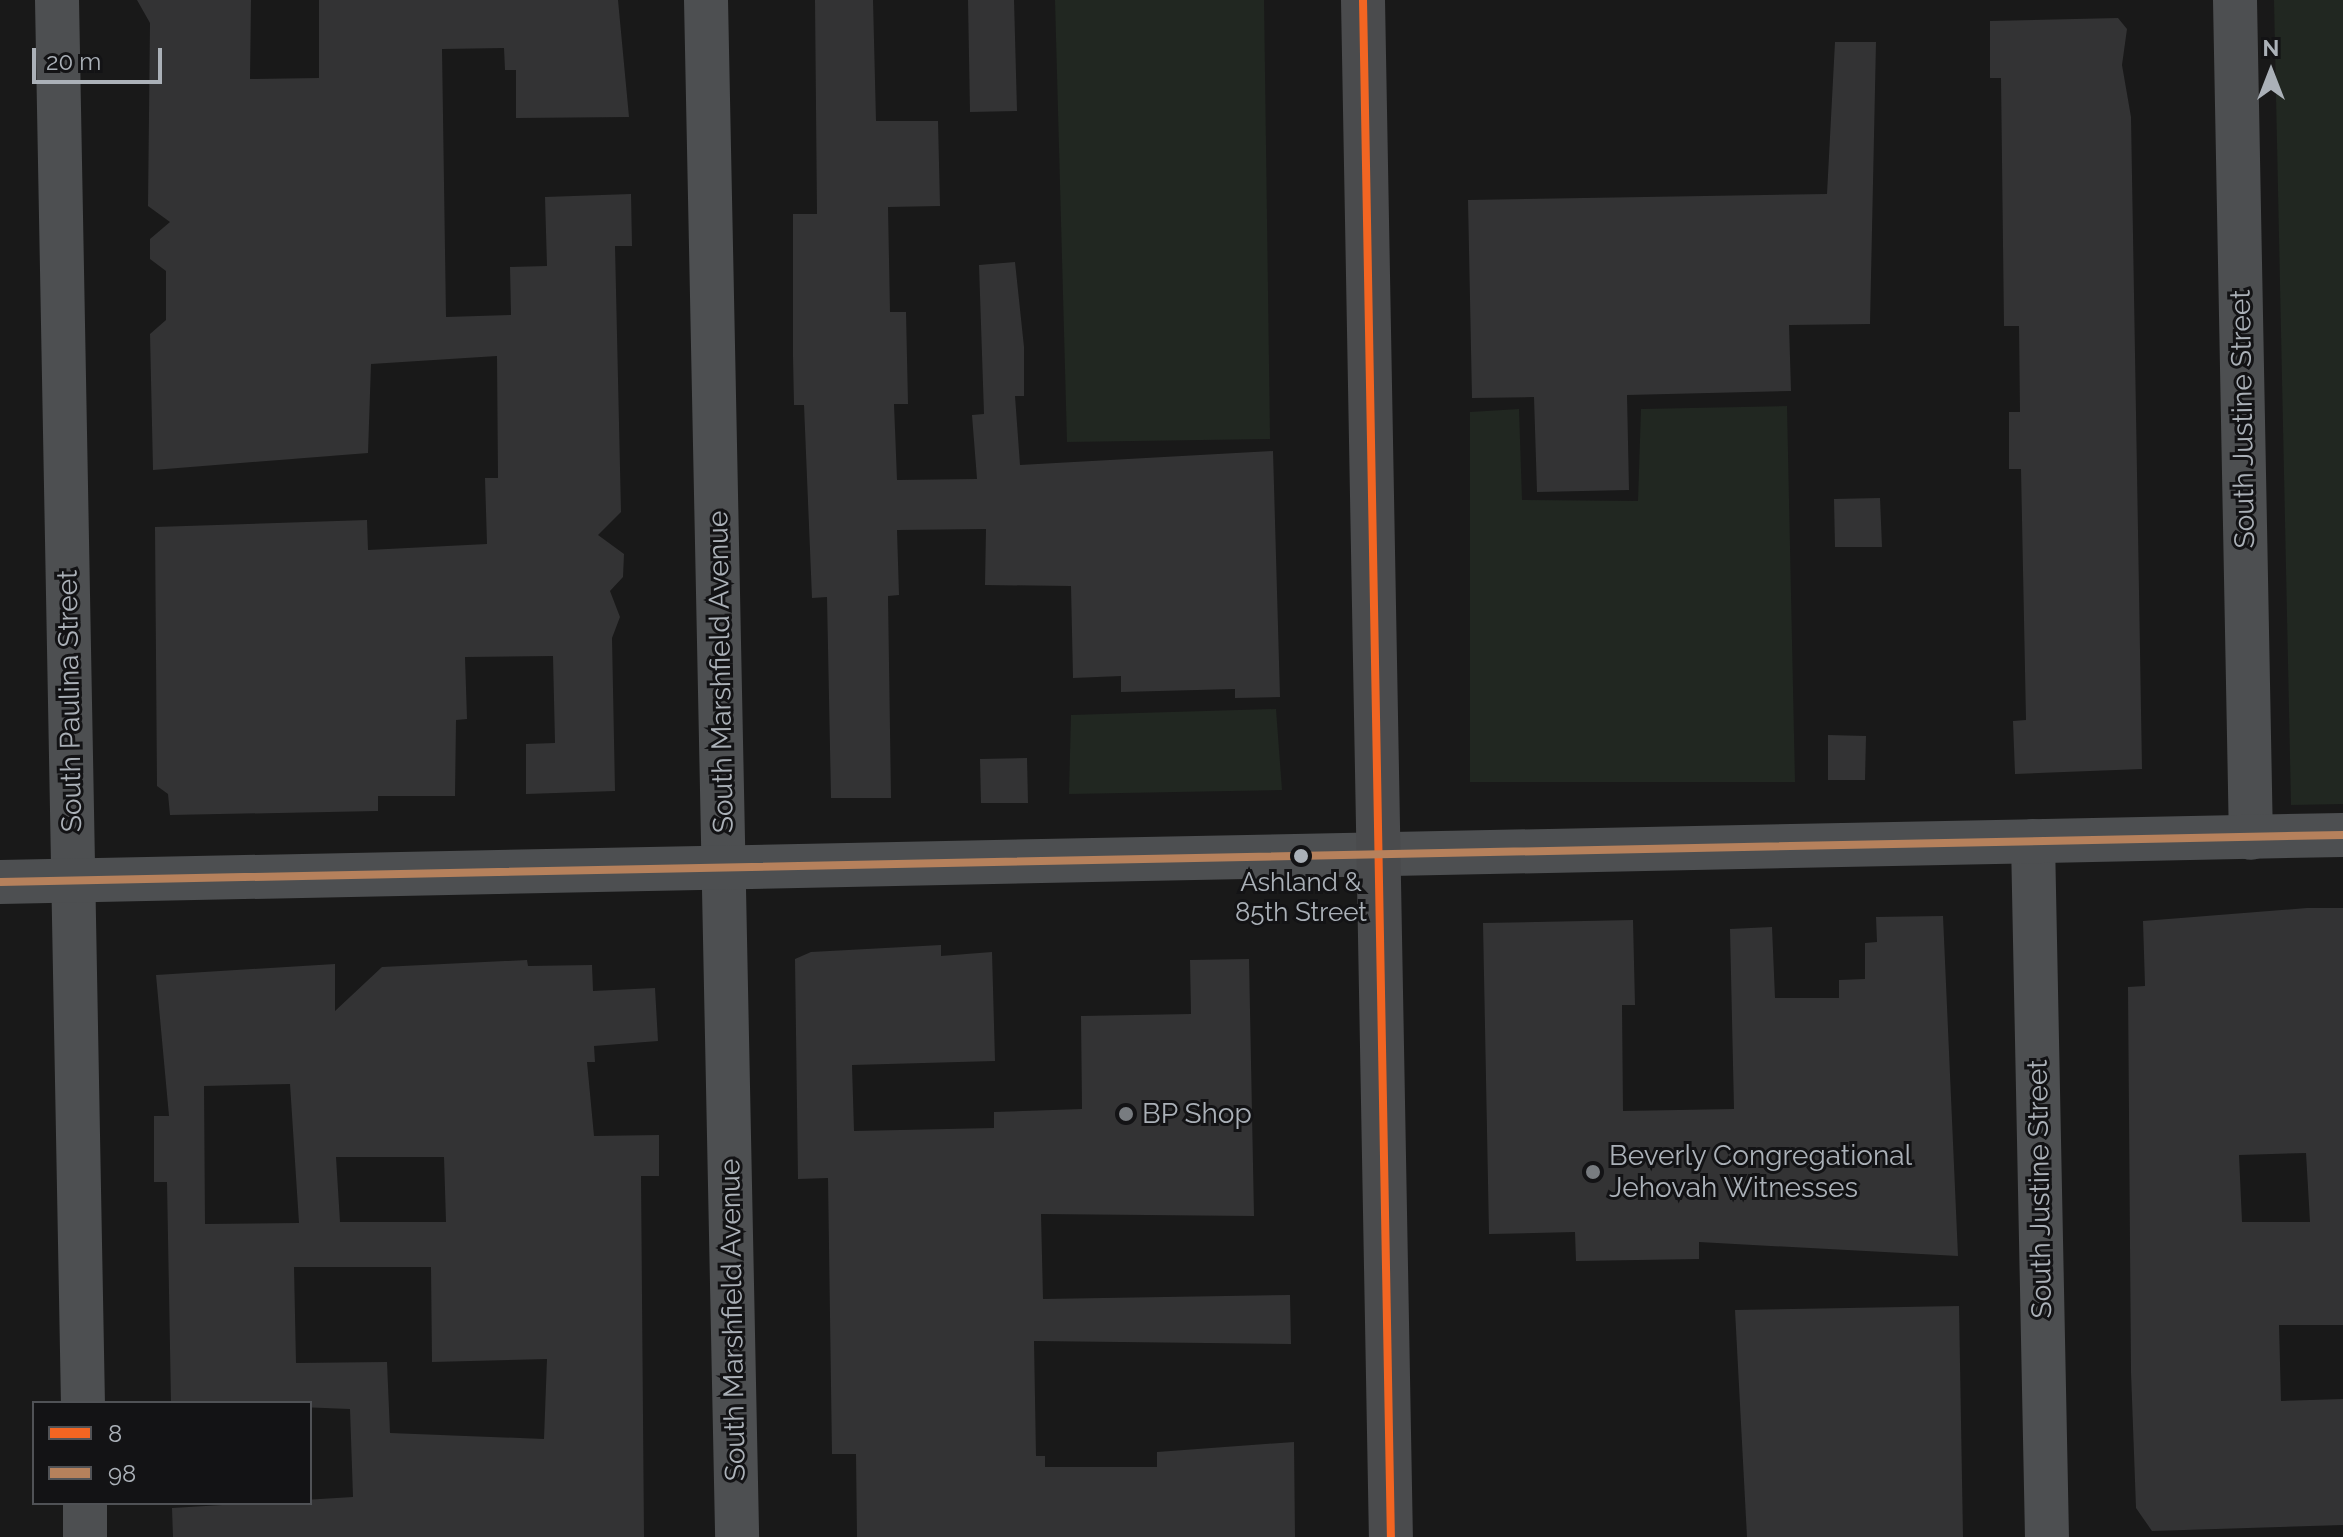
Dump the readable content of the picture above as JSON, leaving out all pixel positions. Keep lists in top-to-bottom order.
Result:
{
  "streets": {
    "street": ["South Justine Street", "South Marshfield Avenue", "South Paulina Street"]
  },
  "places": ["Ashland & 85th Street", "BP Shop", "Beverly Congregational Jehovah Witnesses"],
  "lines": ["transit line 8", "transit line 98"],
  "legend": ["8", "98"],
  "scale_bar": "20 m",
  "north": "top"
}
